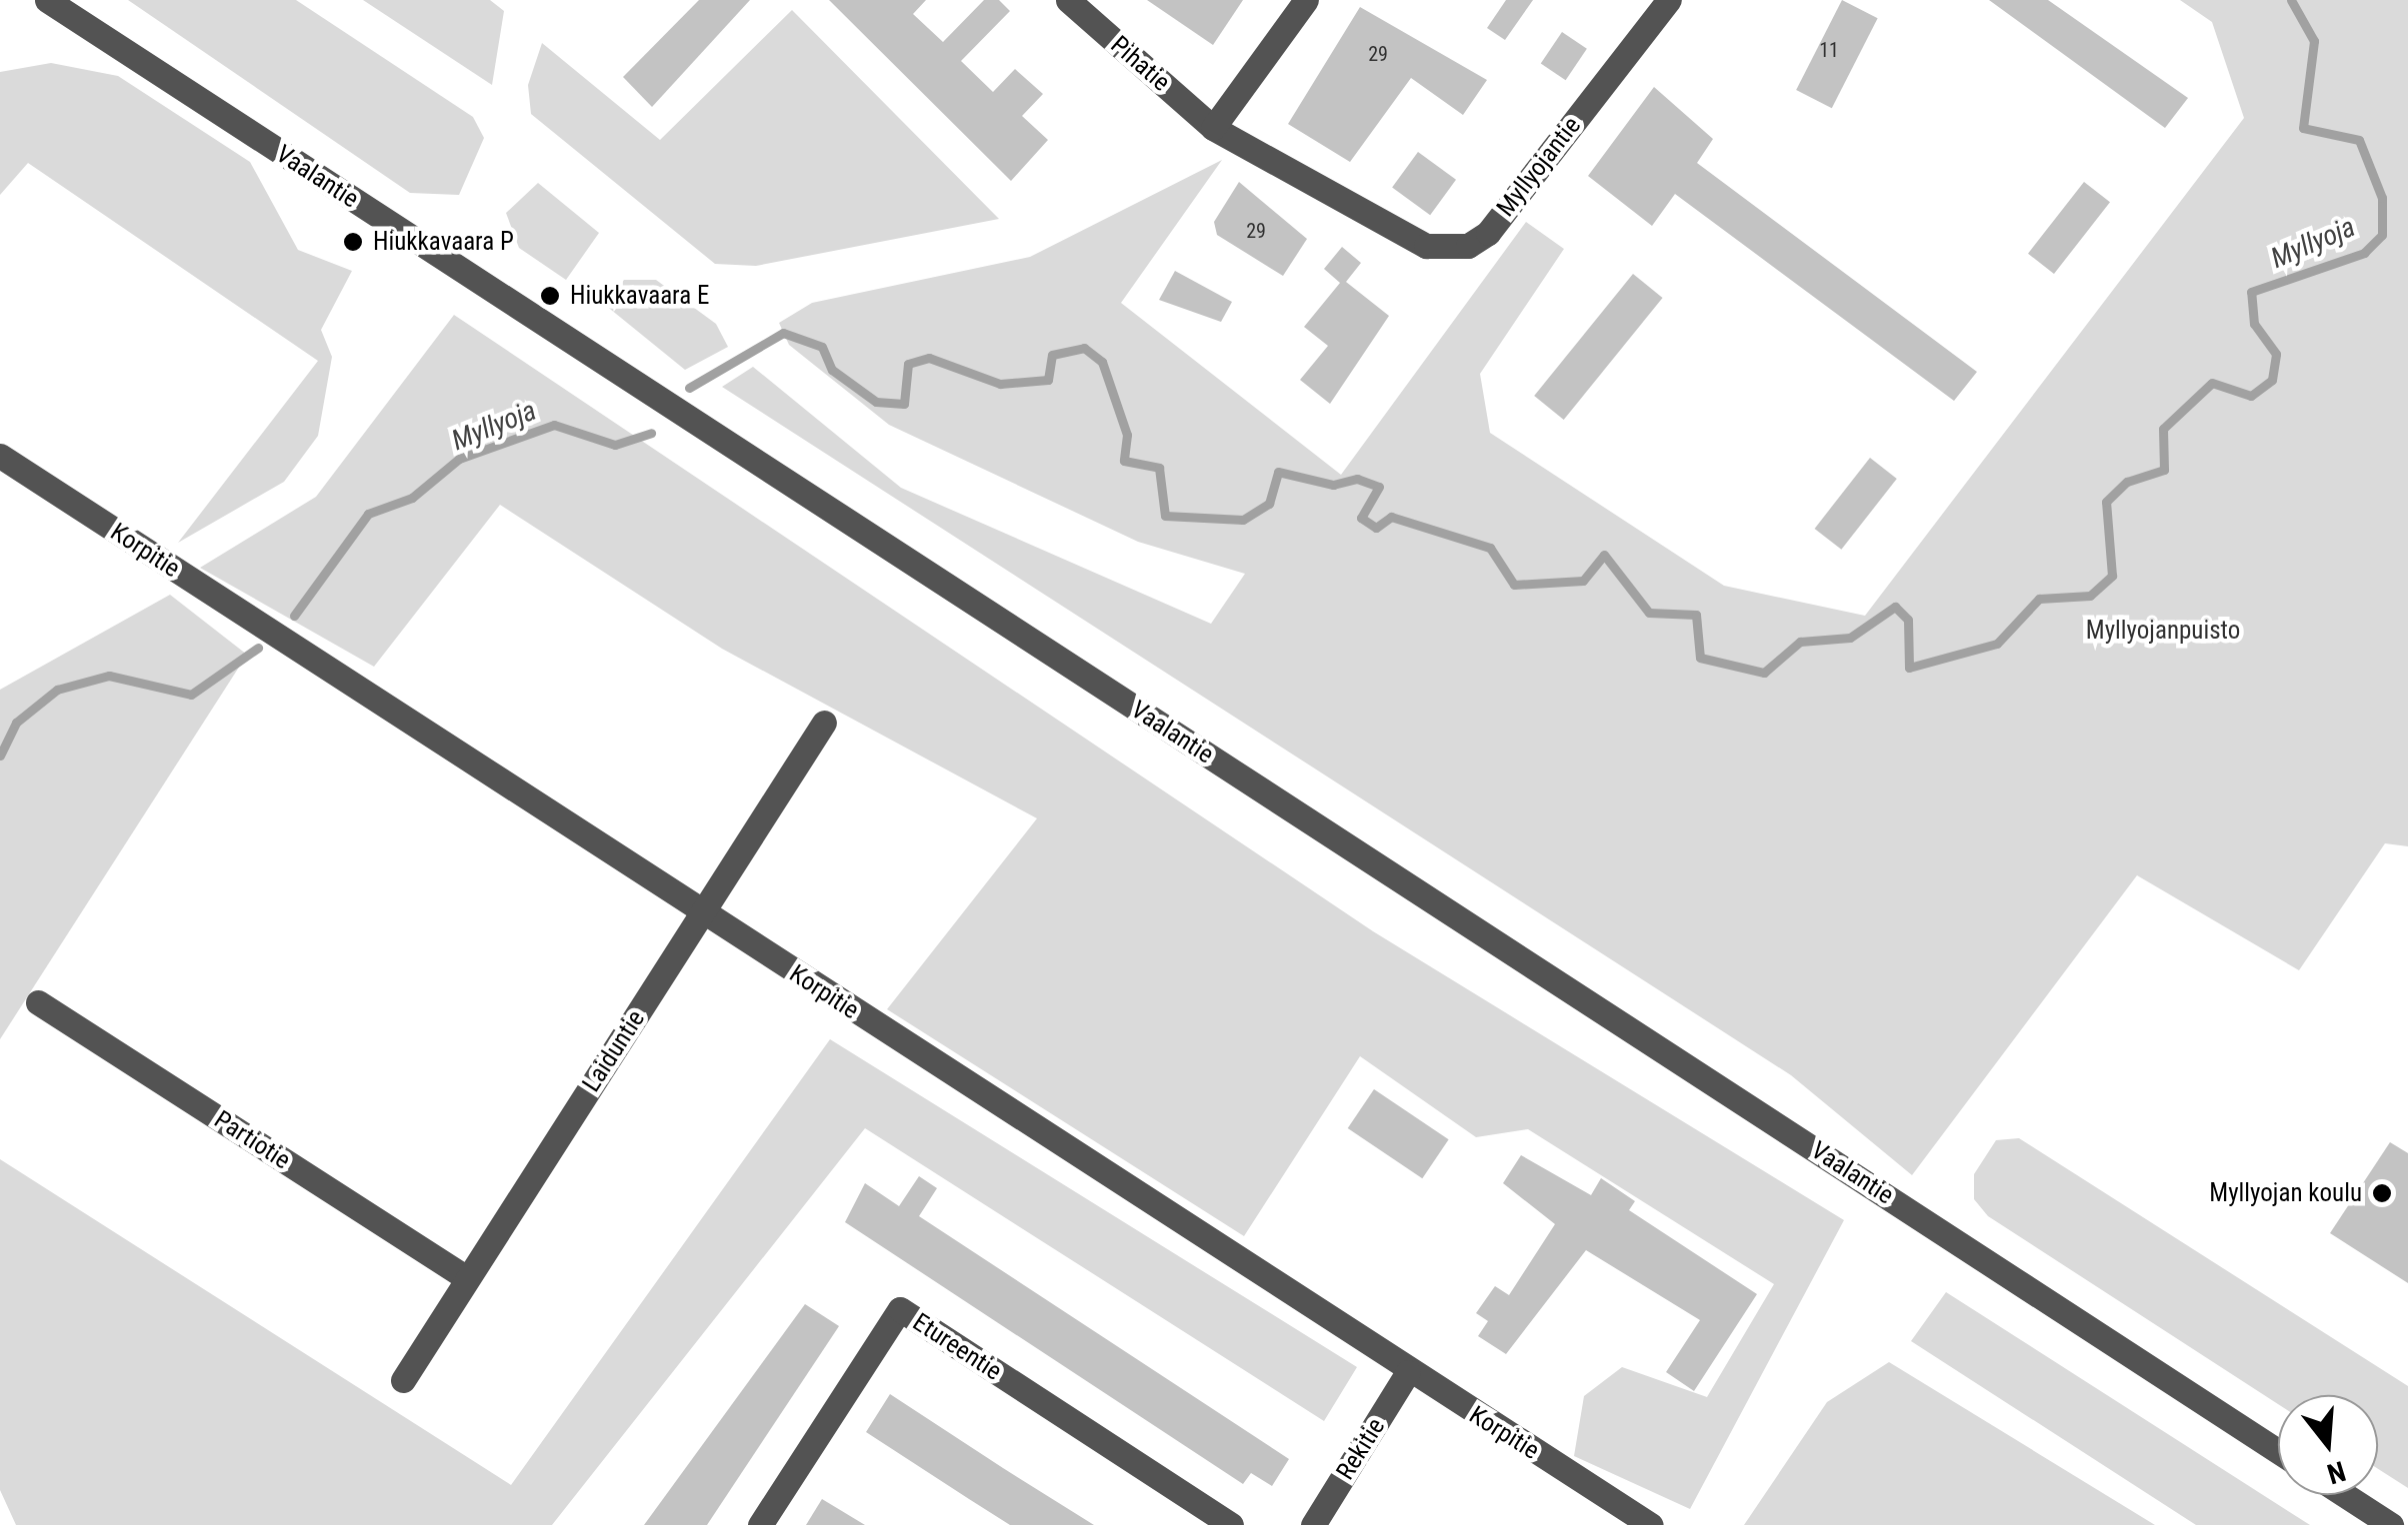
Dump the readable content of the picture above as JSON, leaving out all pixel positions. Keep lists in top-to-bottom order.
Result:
{
  "streets": {
    "street": [
      "Pihatie",
      "Myllyojantie",
      "Vaalantie",
      "Korpitie",
      "Laiduntie",
      "Partiotie",
      "Etureentie",
      "Rekitie"
    ]
  },
  "crossings": [
    ["Pihatie", "Myllyojantie"],
    ["Korpitie", "Laiduntie"],
    ["Korpitie", "Rekitie"],
    ["Laiduntie", "Partiotie"]
  ],
  "water": ["Myllyoja"],
  "parks": ["Myllyojanpuisto"],
  "places": ["Hiukkavaara P", "Hiukkavaara E", "Myllyojan koulu"],
  "house_numbers": ["11", "29", "29"],
  "north": "bottom"
}
